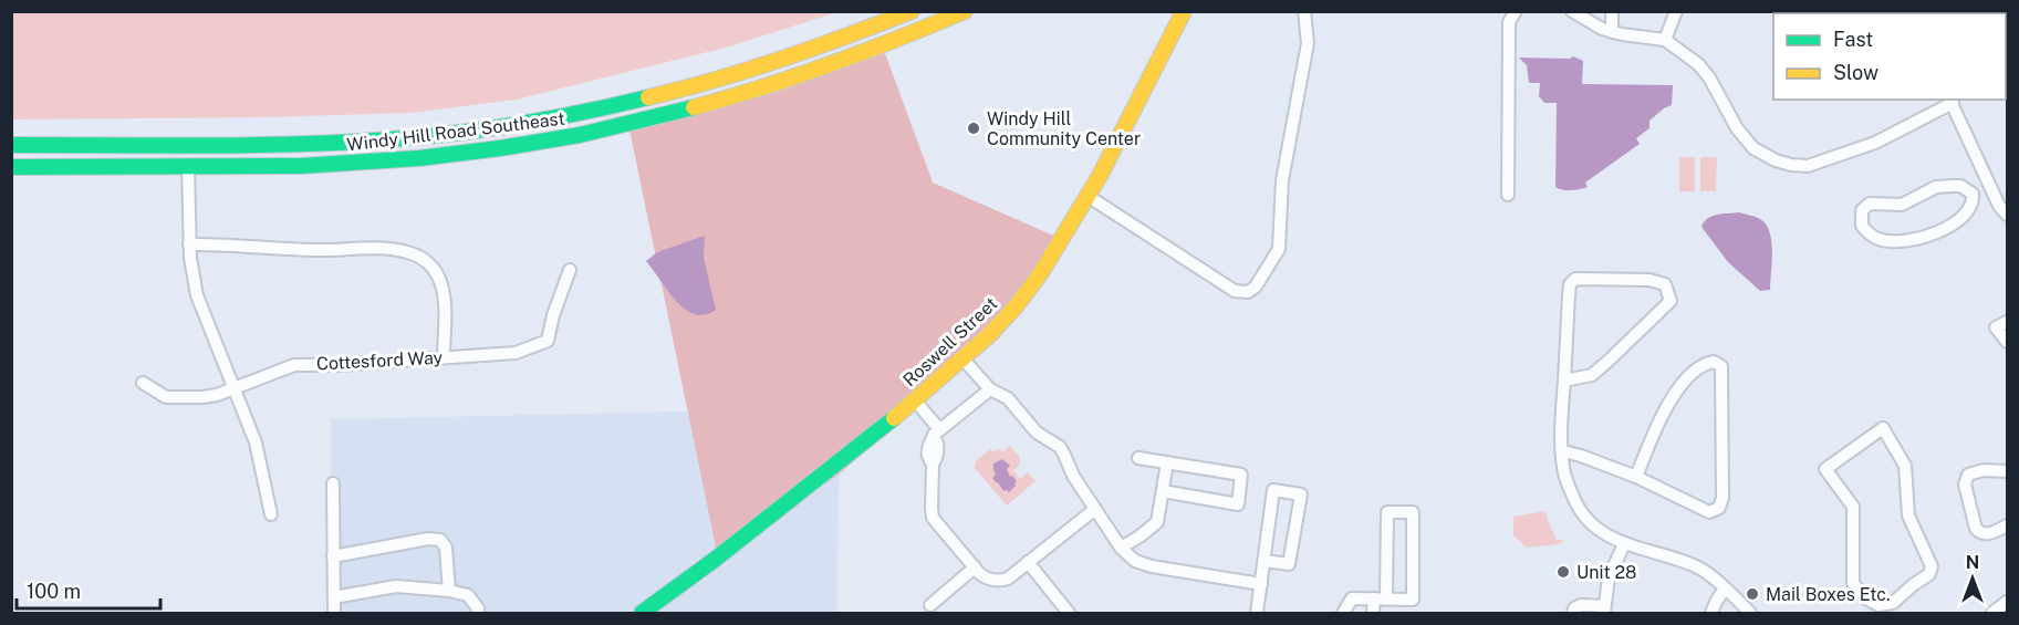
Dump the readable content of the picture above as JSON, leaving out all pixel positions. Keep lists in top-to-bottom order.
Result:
{
  "streets": {
    "main road": ["Windy Hill Road Southeast", "Roswell Street"],
    "street": ["Cottesford Way"]
  },
  "places": ["Windy Hill Community Center", "Unit 28", "Mail Boxes Etc."],
  "legend": ["Fast", "Slow"],
  "scale_bar": "100 m",
  "north": "top"
}
